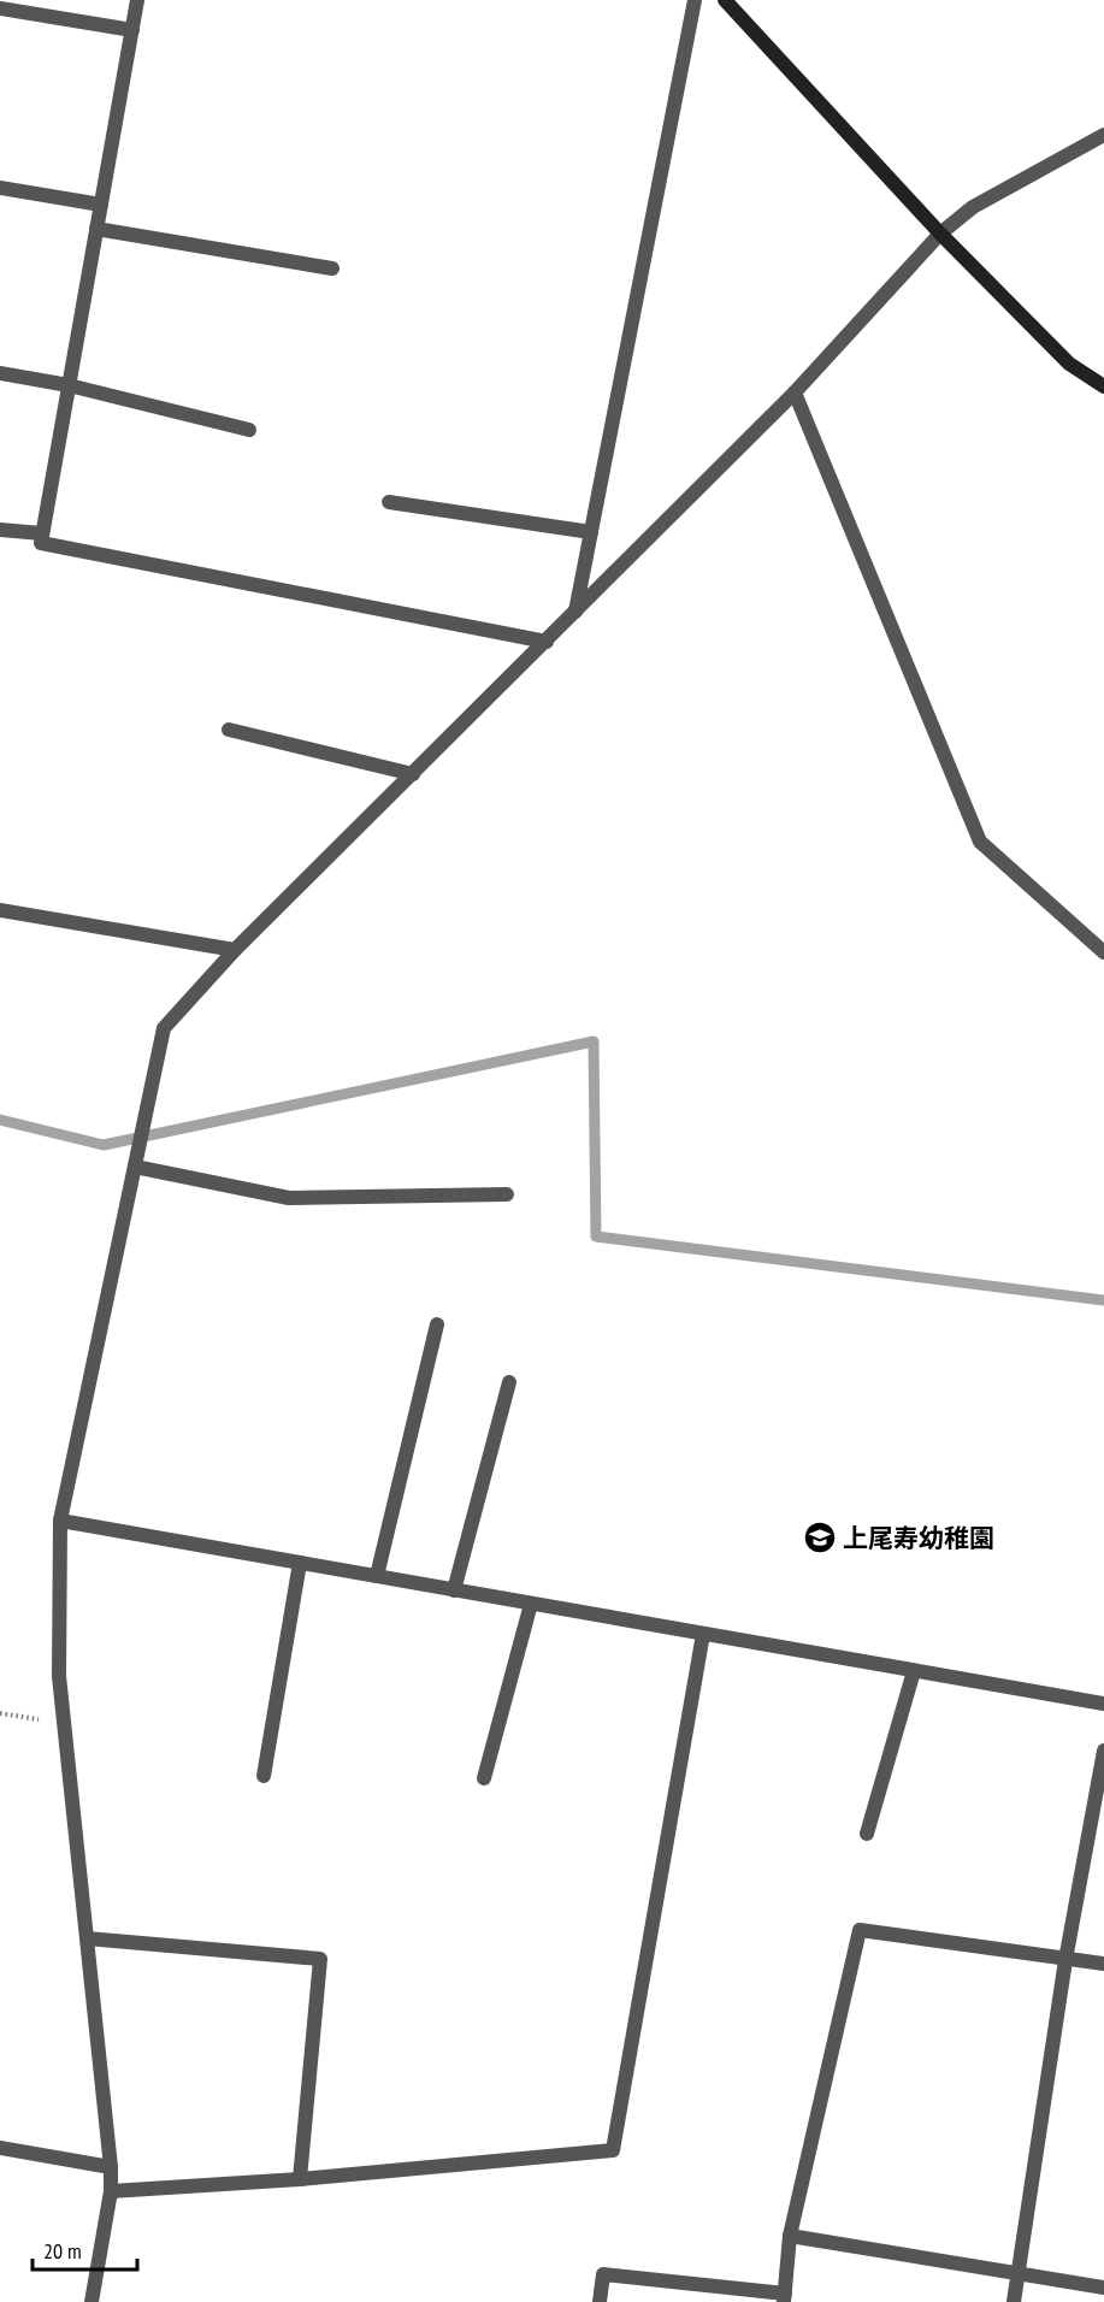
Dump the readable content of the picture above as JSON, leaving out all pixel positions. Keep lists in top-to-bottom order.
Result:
{
  "places": {
    "school or university": ["上尾寿幼稚園"]
  },
  "scale_bar": "20 m"
}
